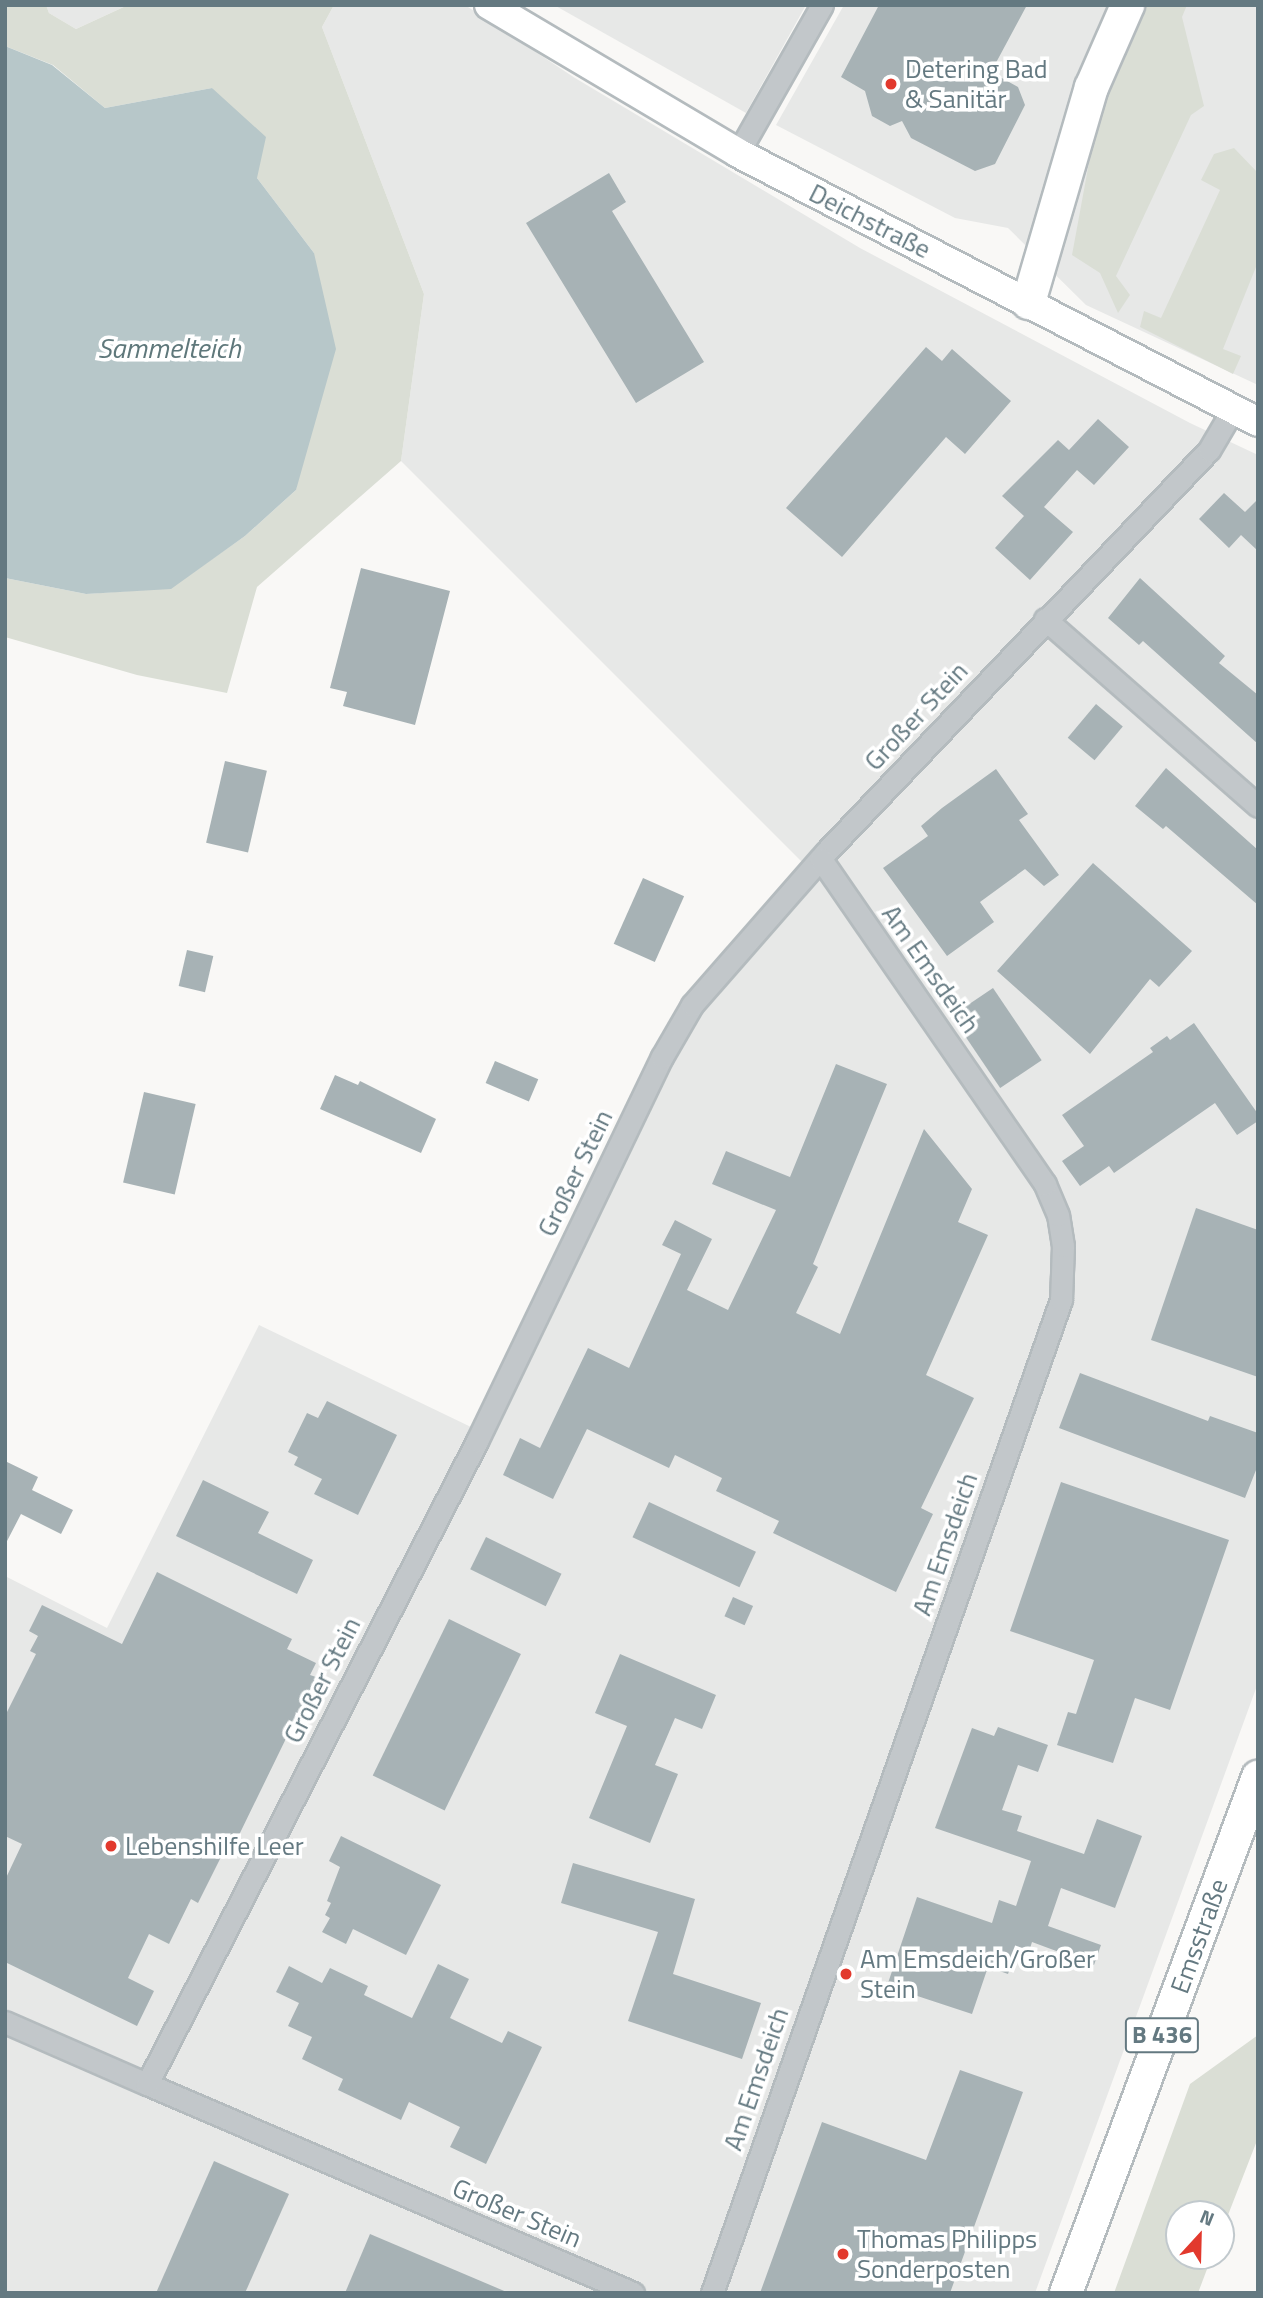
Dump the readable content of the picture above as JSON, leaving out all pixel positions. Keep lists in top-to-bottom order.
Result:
{
  "streets": {
    "main road": ["Deichstraße", "Emsstraße", "B 436"],
    "street": ["Großer Stein", "Am Emsdeich"]
  },
  "crossings": [
    ["Deichstraße", "Großer Stein"],
    ["Großer Stein", "Am Emsdeich"]
  ],
  "water": ["Sammelteich"],
  "places": [
    "Detering Bad & Sanitär",
    "Lebenshilfe Leer",
    "Am Emsdeich/Großer Stein",
    "Thomas Philipps Sonderposten"
  ],
  "north": "top"
}
